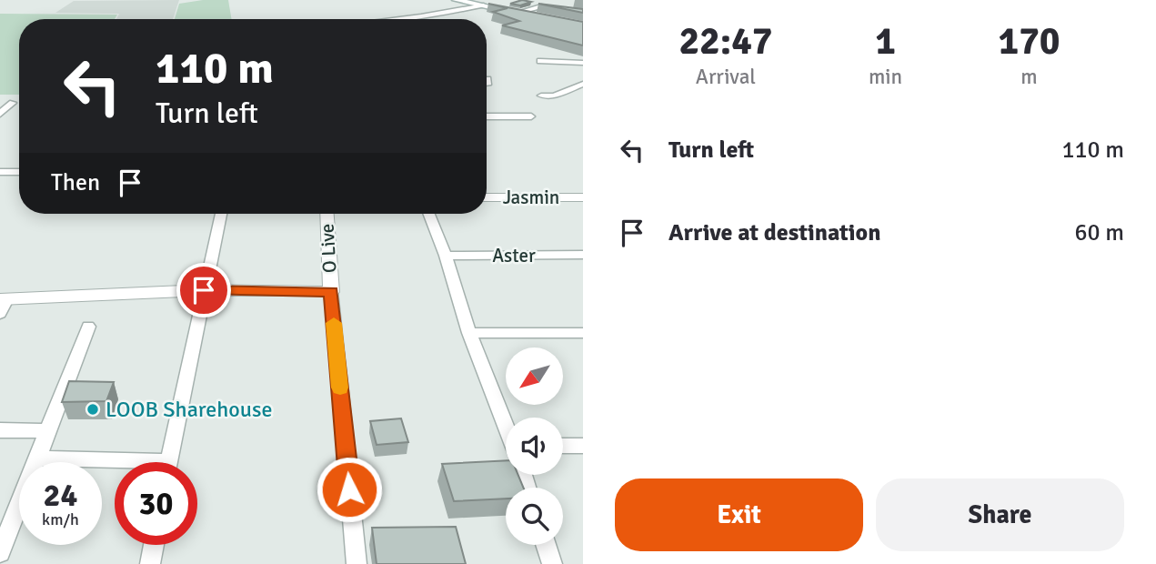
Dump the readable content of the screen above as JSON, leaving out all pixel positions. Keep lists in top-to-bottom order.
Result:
{
  "streets": {
    "street": ["Jasmin", "O Live", "Aster"]
  },
  "places": ["LOOB Sharehouse"],
  "north": "bottom left",
  "page": {
    "eta": [
      "22:47",
      "Arrival",
      "1",
      "min",
      "170",
      "m"
    ],
    "turn": ["110 m", "Turn left"],
    "list": [
      {
        "name": "Turn left",
        "value": "110 m"
      },
      {
        "name": "Arrive at destination",
        "value": "60 m"
      }
    ],
    "then": "Then",
    "speed": "24 km/h",
    "limit": "30",
    "buttons": ["Exit", "Share"]
  }
}
